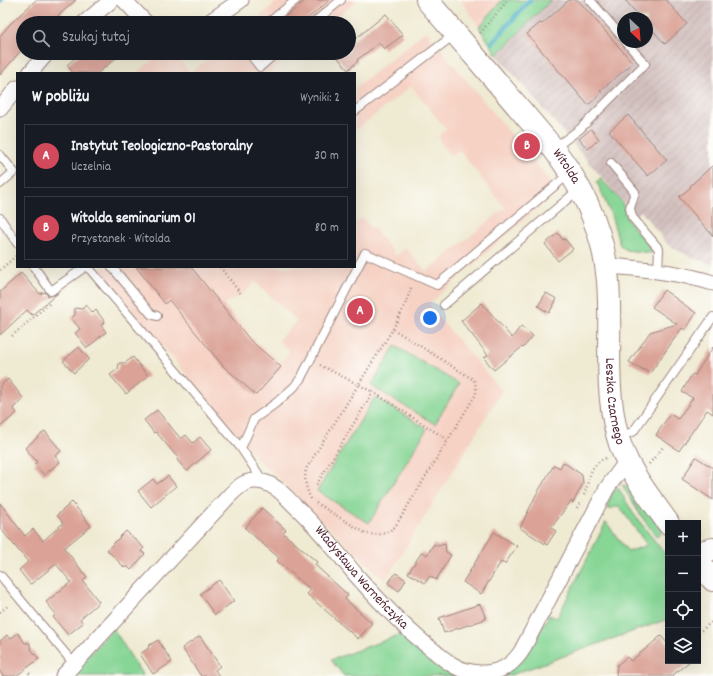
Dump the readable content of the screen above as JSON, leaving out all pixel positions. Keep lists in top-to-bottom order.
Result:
{
  "streets": {
    "street": ["Witolda", "Leszka Czarnego", "Władysława Warneńczyka"]
  },
  "crossings": [
    ["Witolda", "Leszka Czarnego"],
    ["Leszka Czarnego", "Władysława Warneńczyka"]
  ],
  "north": "bottom right",
  "page": {
    "search": "Szukaj tutaj",
    "heading": ["W pobliżu", "Wyniki: 2"],
    "list": [
      {
        "mark": "A",
        "name": "Instytut Teologiczno-Pastoralny",
        "note": "Uczelnia",
        "value": "30 m"
      },
      {
        "mark": "B",
        "name": "Witolda seminarium 01",
        "note": "Przystanek · Witolda",
        "value": "80 m"
      }
    ],
    "pins": ["B", "A"],
    "map_buttons": ["+", "−"]
  }
}
